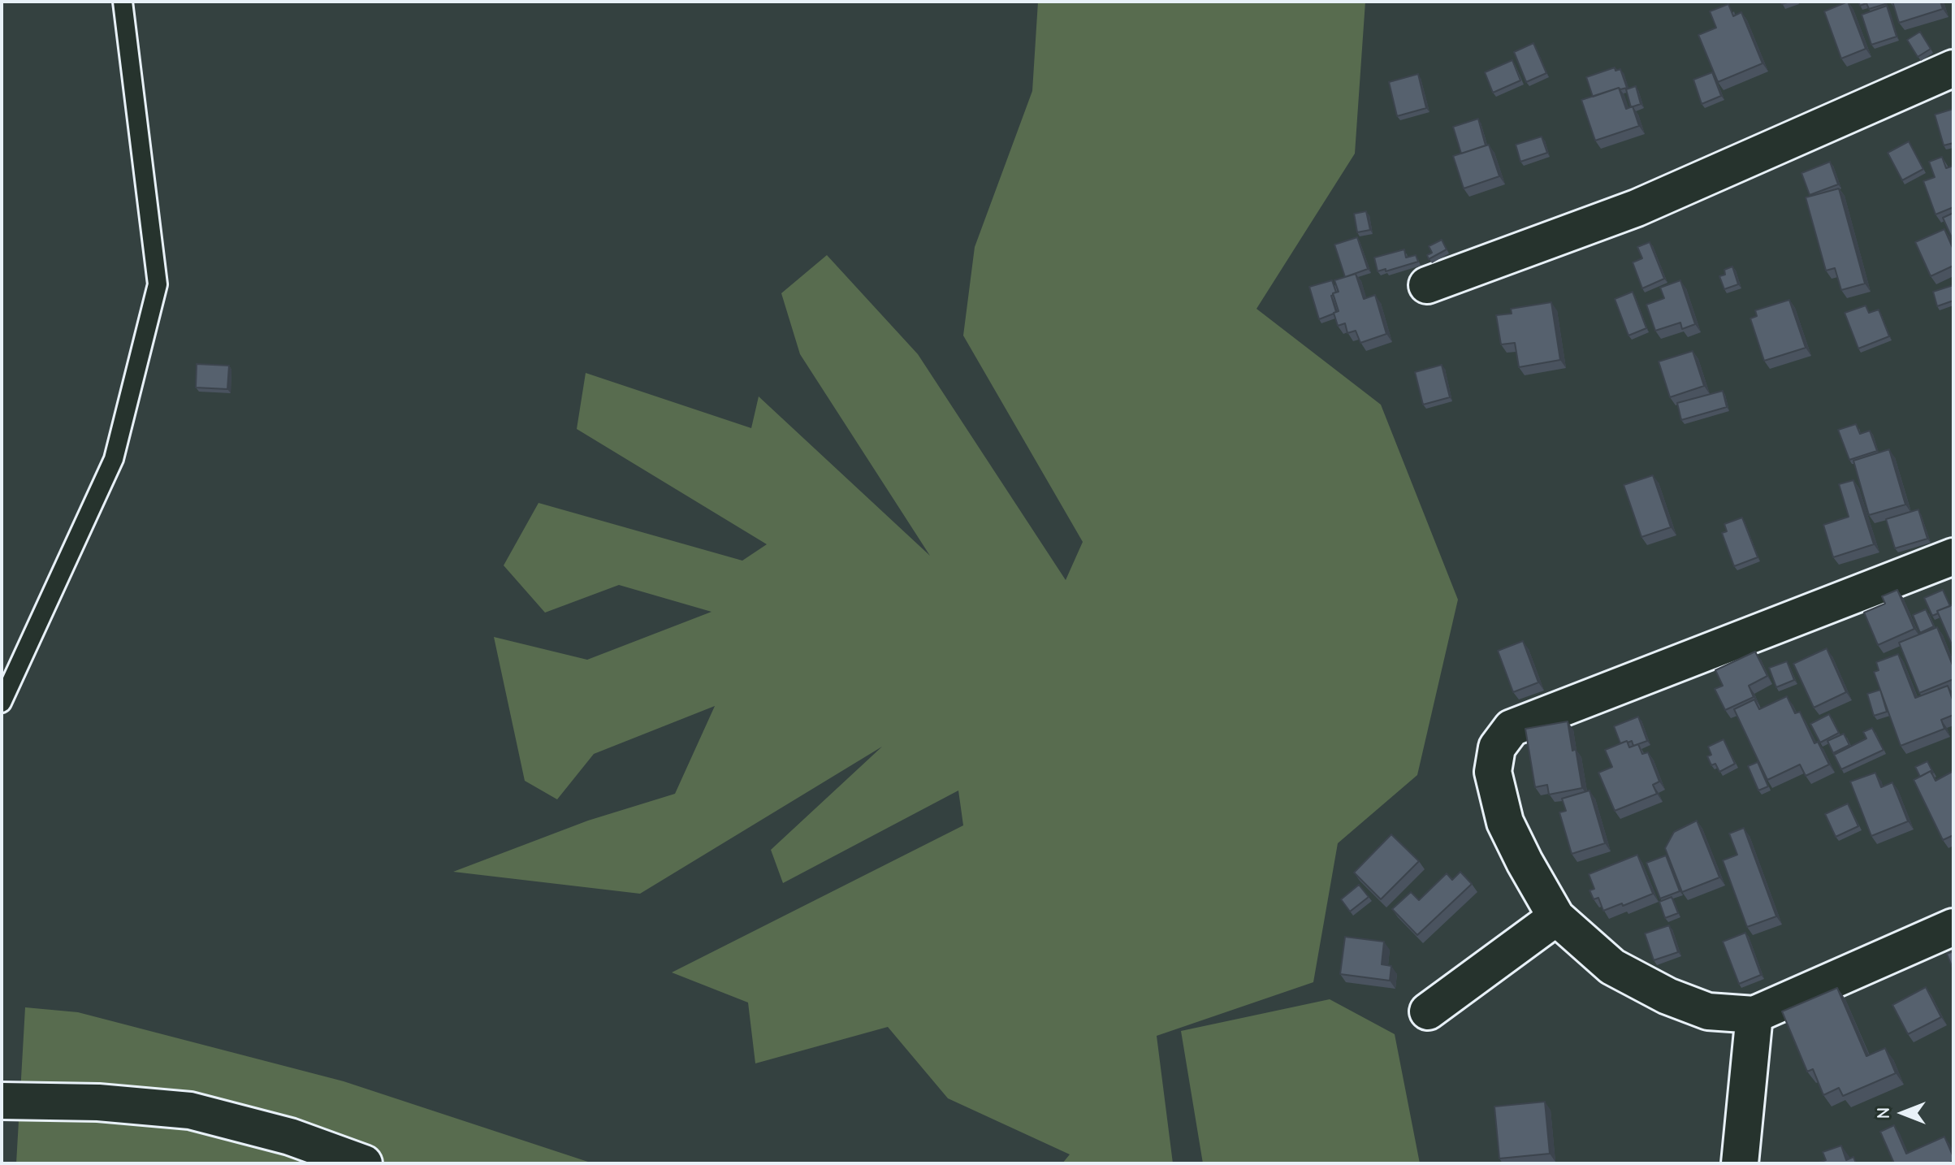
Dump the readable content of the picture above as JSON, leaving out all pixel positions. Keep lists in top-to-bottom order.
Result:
{
  "north": "left"
}
